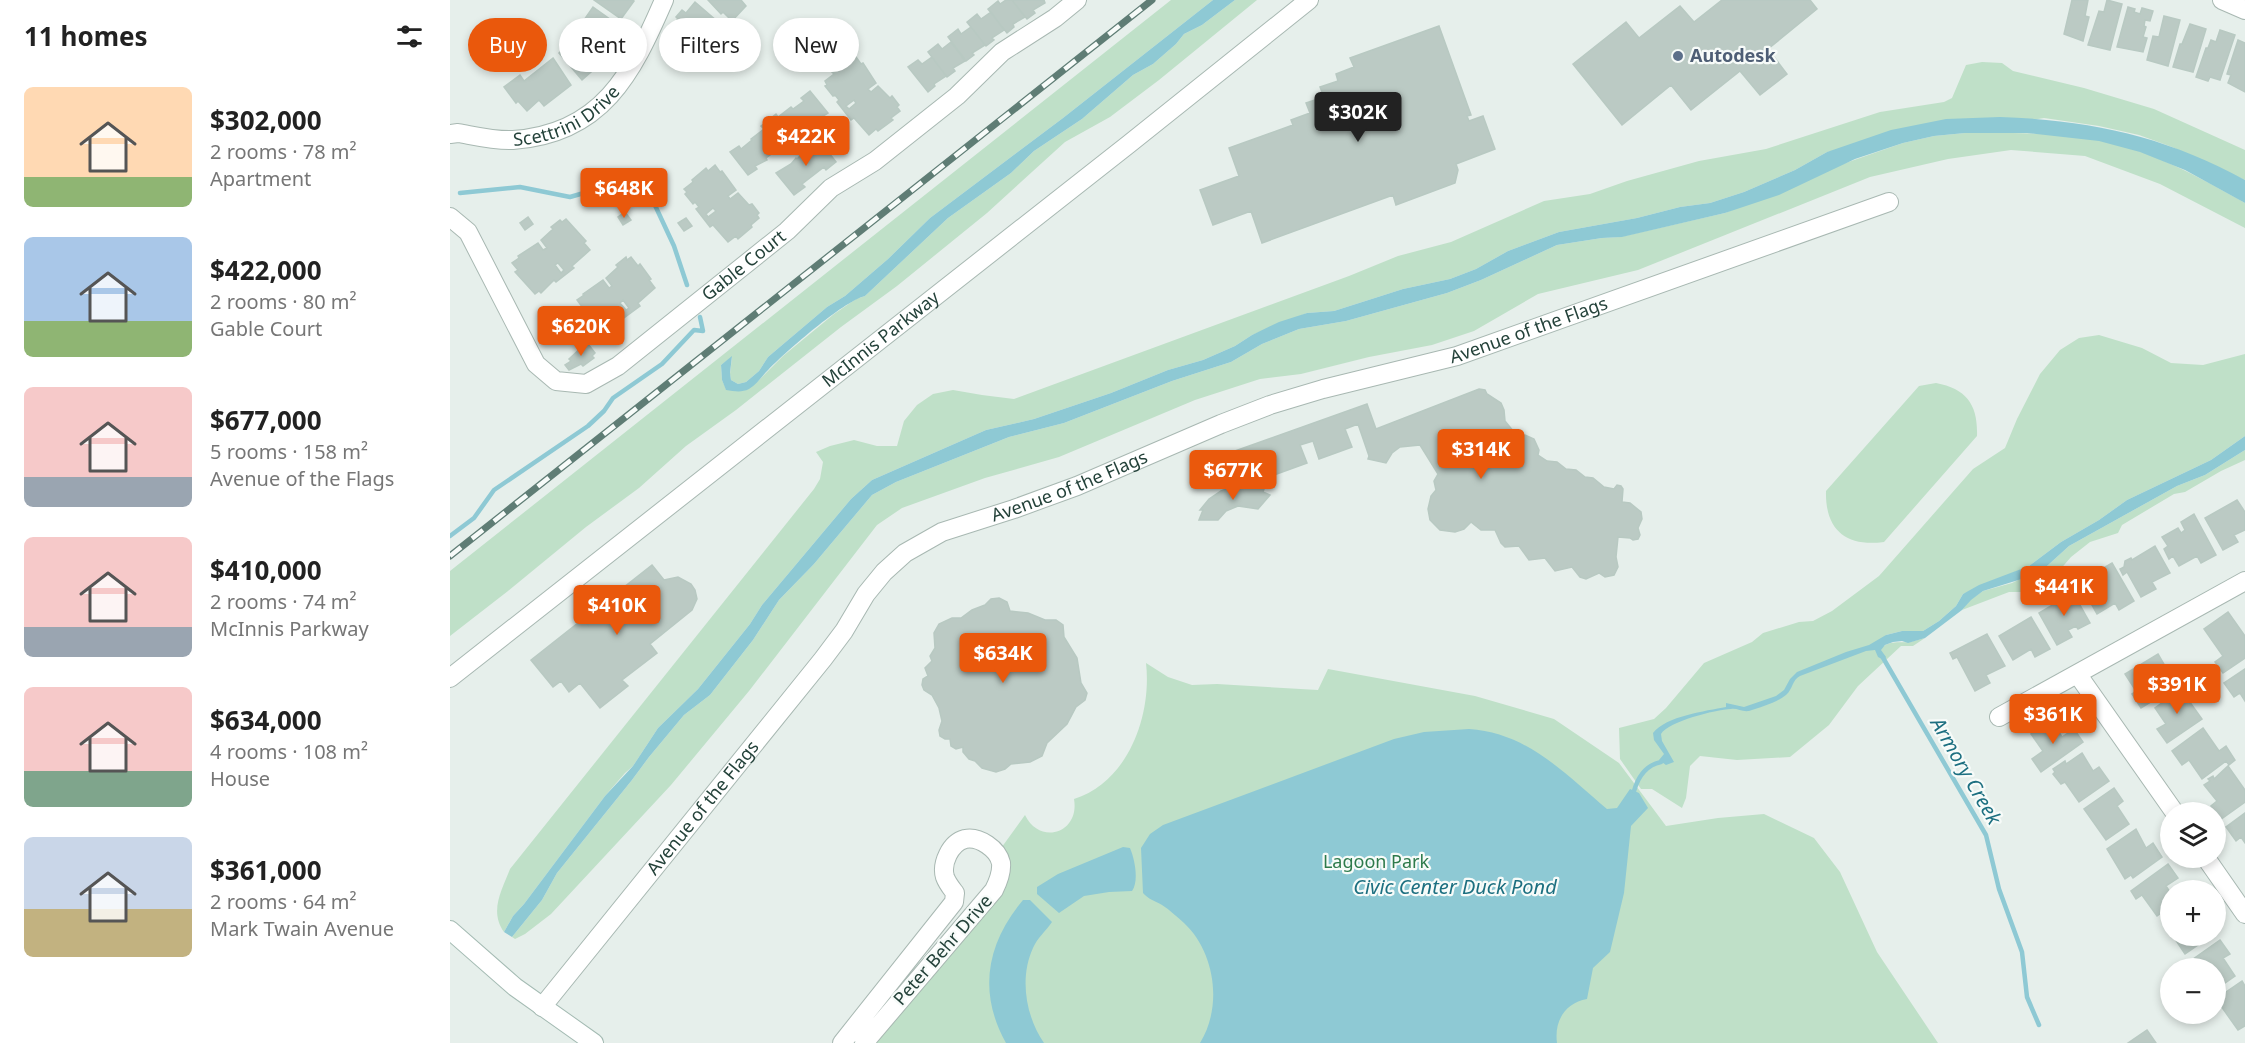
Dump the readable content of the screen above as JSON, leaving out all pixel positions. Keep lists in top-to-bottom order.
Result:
{
  "streets": {
    "street": [
      "Scettrini Drive",
      "Gable Court",
      "Avenue of the Flags",
      "McInnis Parkway",
      "Peter Behr Drive"
    ]
  },
  "water": ["Armory Creek", "Civic Center Duck Pond"],
  "parks": ["Lagoon Park"],
  "places": ["Autodesk"],
  "page": {
    "heading": "11 homes",
    "chip": [
      "Buy",
      "Rent",
      "Filters",
      "New"
    ],
    "list": [
      {
        "name": "$302,000",
        "note": "2 rooms · 78 m² · Apartment"
      },
      {
        "name": "$422,000",
        "note": "2 rooms · 80 m² · Gable Court"
      },
      {
        "name": "$677,000",
        "note": "5 rooms · 158 m² · Avenue of the Flags"
      },
      {
        "name": "$410,000",
        "note": "2 rooms · 74 m² · McInnis Parkway"
      },
      {
        "name": "$634,000",
        "note": "4 rooms · 108 m² · House"
      },
      {
        "name": "$361,000",
        "note": "2 rooms · 64 m² · Mark Twain Avenue"
      }
    ],
    "price": [
      "$302K",
      "$422K",
      "$648K",
      "$620K",
      "$314K",
      "$677K",
      "$441K",
      "$410K",
      "$634K",
      "$391K",
      "$361K"
    ],
    "map_buttons": ["+", "−"]
  }
}
